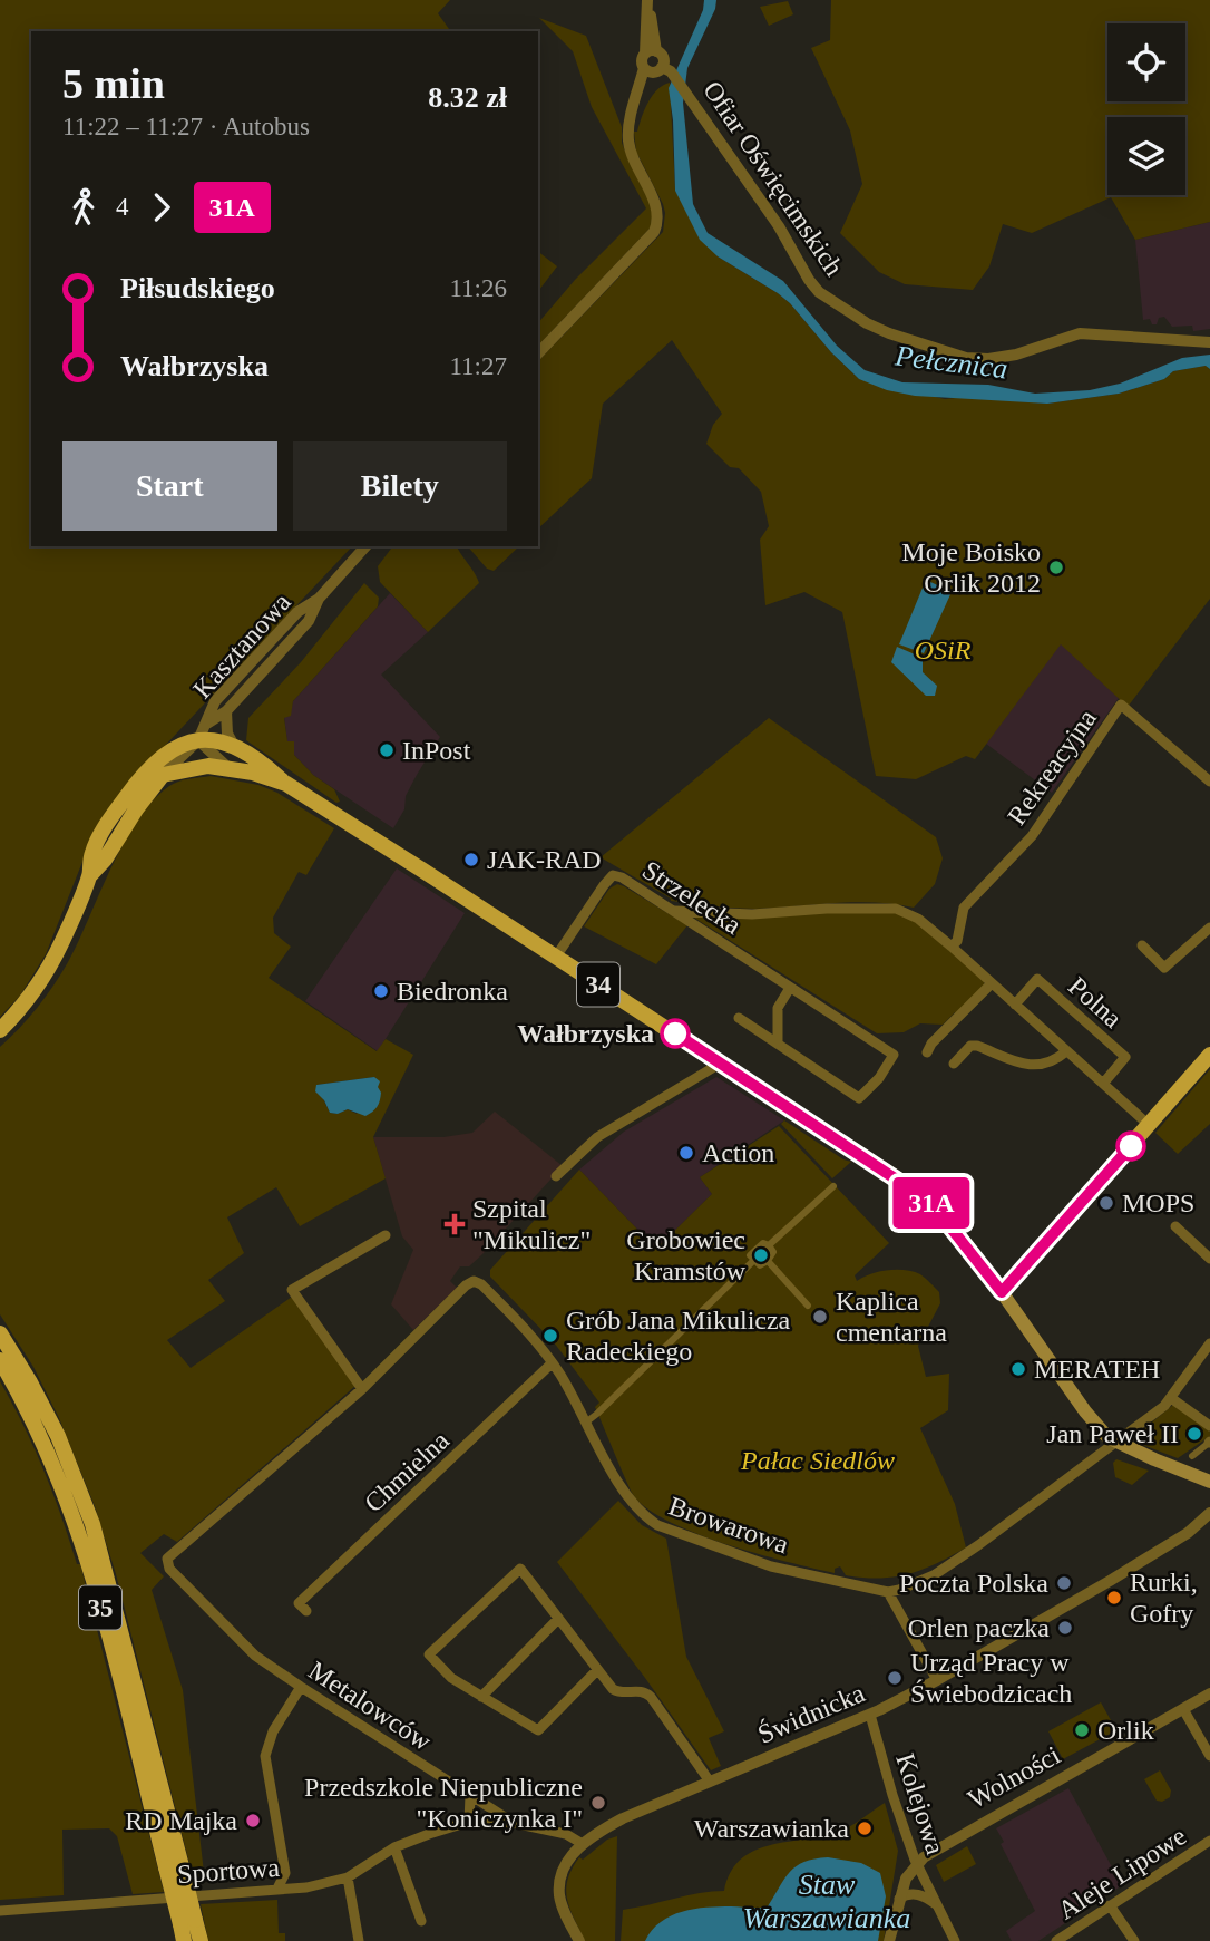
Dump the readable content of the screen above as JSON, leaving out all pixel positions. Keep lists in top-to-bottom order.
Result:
{
  "streets": {
    "main road": ["34", "35"],
    "street": [
      "Ofiar Oświęcimskich",
      "Kasztanowa",
      "Rekreacyjna",
      "Strzelecka",
      "Polna",
      "Chmielna",
      "Browarowa",
      "Metalowców",
      "Świdnicka",
      "Wolności",
      "Kolejowa",
      "Sportowa",
      "Aleje Lipowe"
    ]
  },
  "crossings": [
    ["Kasztanowa", "34"],
    ["Rekreacyjna", "Polna"],
    ["Strzelecka", "34"],
    ["Strzelecka", "Polna"],
    ["Chmielna", "Browarowa"],
    ["Browarowa", "Metalowców"],
    ["Metalowców", "Świdnicka"],
    ["Metalowców", "Sportowa"],
    ["Świdnicka", "Kolejowa"],
    ["Wolności", "Kolejowa"]
  ],
  "water": ["Pełcznica", "Staw Warszawianka"],
  "parks": ["OSiR", "Pałac Siedlów"],
  "places": {
    "other": [
      "Moje Boisko Orlik 2012",
      "InPost",
      "JAK-RAD",
      "Biedronka",
      "Wałbrzyska",
      "Action",
      "MOPS",
      "Grobowiec Kramstów",
      "Kaplica cmentarna",
      "Grób Jana Mikulicza Radeckiego",
      "MERATEH",
      "Jan Paweł II",
      "Poczta Polska",
      "Rurki, Gofry",
      "Orlen paczka",
      "Urząd Pracy w Świebodzicach",
      "Orlik",
      "Przedszkole Niepubliczne \"Koniczynka I\"",
      "RD Majka",
      "Warszawianka"
    ],
    "health": ["Szpital \"Mikulicz\""]
  },
  "lines": ["bus line 31A"],
  "page": {
    "on_map": "31A",
    "heading": ["5 min", "11:22 – 11:27 · Autobus", "8.32 zł"],
    "legs": ["4", "31A"],
    "list": [
      {
        "name": "Piłsudskiego",
        "value": "11:26"
      },
      {
        "name": "Wałbrzyska",
        "value": "11:27"
      }
    ],
    "buttons": ["Start", "Bilety"]
  }
}
